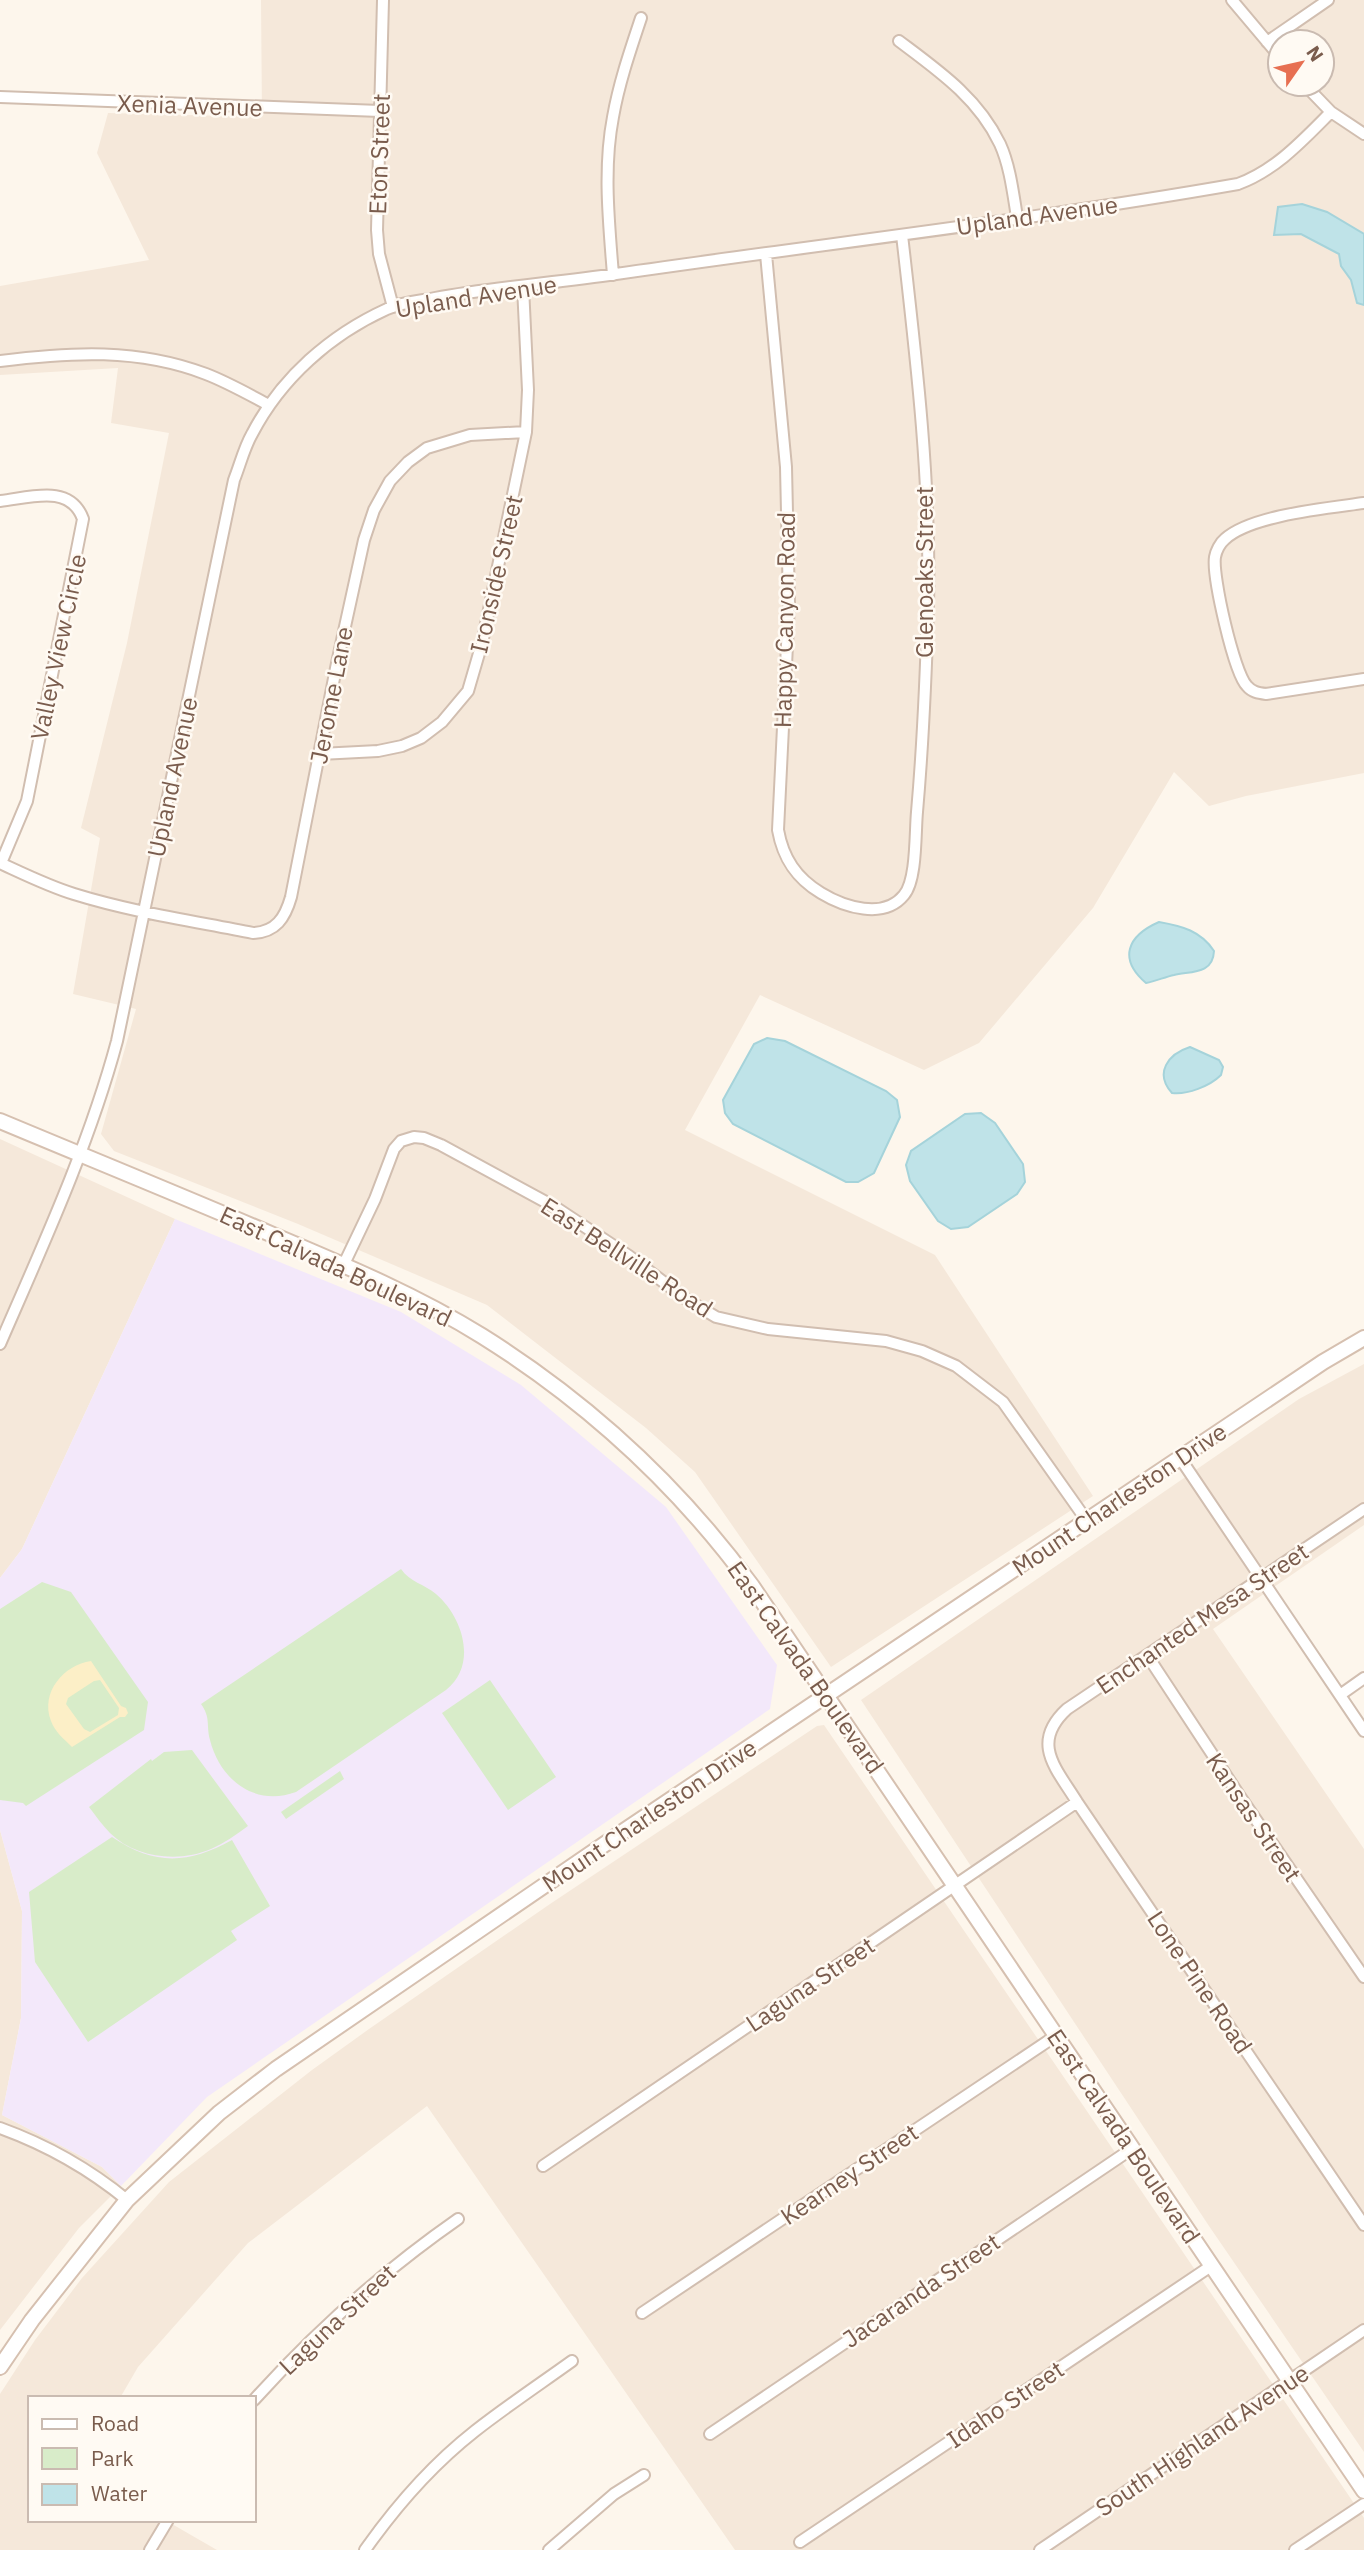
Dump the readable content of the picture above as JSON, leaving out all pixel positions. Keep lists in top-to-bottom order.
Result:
{
  "streets": {
    "main road": ["East Calvada Boulevard", "Mount Charleston Drive"],
    "street": [
      "Xenia Avenue",
      "Eton Street",
      "Upland Avenue",
      "Glenoaks Street",
      "Ironside Street",
      "Happy Canyon Road",
      "Valley View Circle",
      "Jerome Lane",
      "East Bellville Road",
      "Enchanted Mesa Street",
      "Kansas Street",
      "Lone Pine Road",
      "Laguna Street",
      "Kearney Street",
      "Jacaranda Street",
      "Idaho Street",
      "South Highland Avenue"
    ]
  },
  "crossings": [
    ["Xenia Avenue", "Eton Street"],
    ["Eton Street", "Upland Avenue"],
    ["Upland Avenue", "Glenoaks Street"],
    ["Upland Avenue", "Ironside Street"],
    ["Upland Avenue", "Happy Canyon Road"],
    ["Upland Avenue", "Jerome Lane"],
    ["Upland Avenue", "East Calvada Boulevard"],
    ["Glenoaks Street", "Happy Canyon Road"],
    ["Ironside Street", "Jerome Lane"],
    ["East Bellville Road", "East Calvada Boulevard"],
    ["East Bellville Road", "Mount Charleston Drive"],
    ["East Calvada Boulevard", "Mount Charleston Drive"],
    ["East Calvada Boulevard", "Laguna Street"],
    ["East Calvada Boulevard", "Kearney Street"],
    ["East Calvada Boulevard", "Jacaranda Street"],
    ["East Calvada Boulevard", "Idaho Street"],
    ["East Calvada Boulevard", "South Highland Avenue"],
    ["Enchanted Mesa Street", "Kansas Street"],
    ["Enchanted Mesa Street", "Lone Pine Road"],
    ["Lone Pine Road", "Laguna Street"]
  ],
  "legend": ["Road", "Park", "Water"],
  "north": "top right"
}
